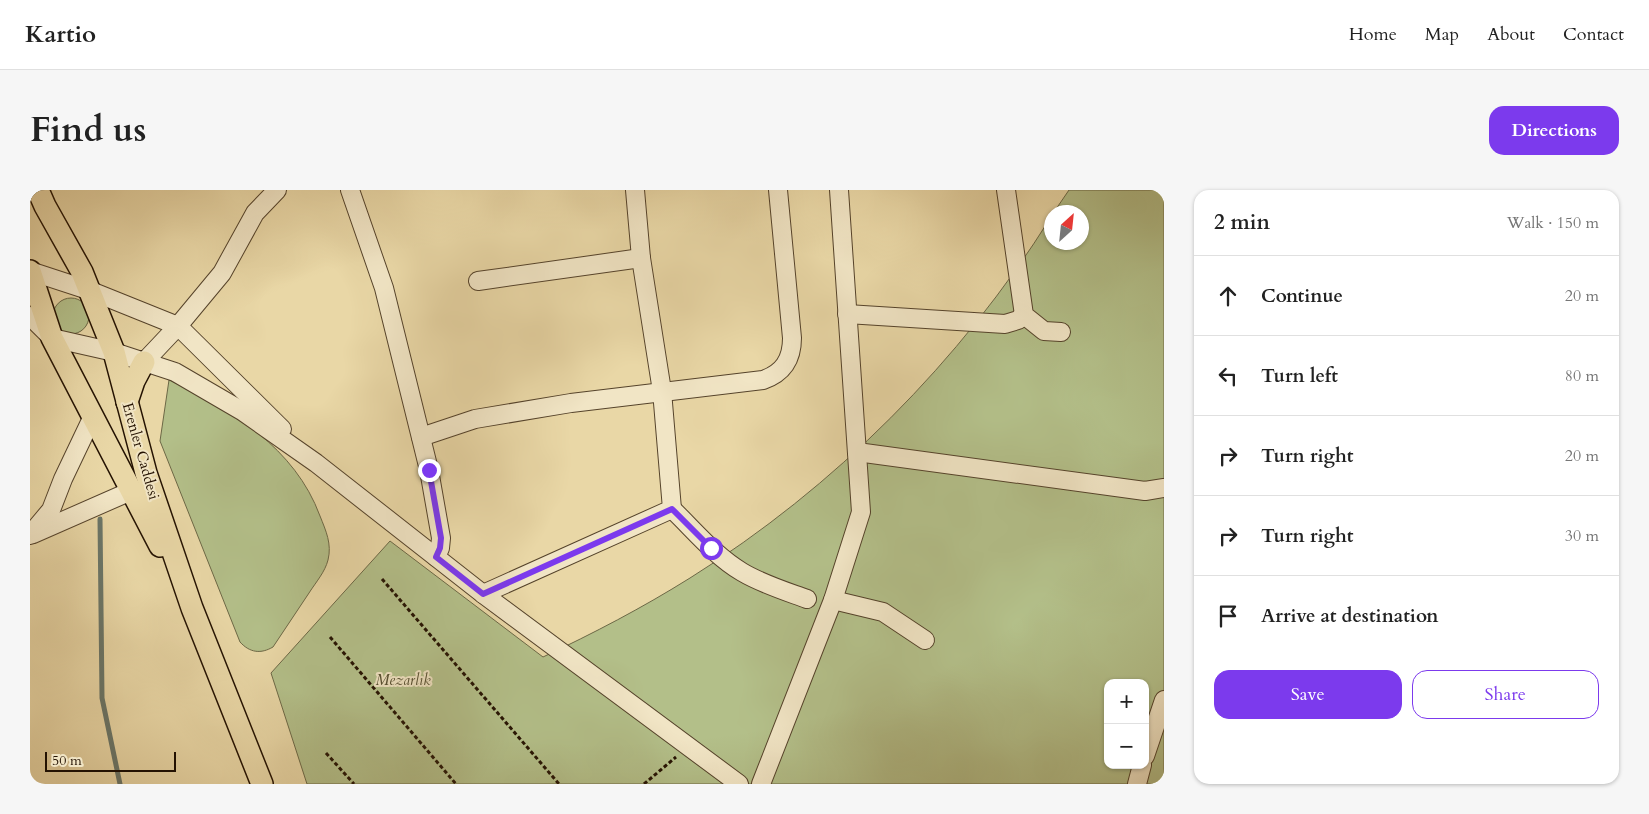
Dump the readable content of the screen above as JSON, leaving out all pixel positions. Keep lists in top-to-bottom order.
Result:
{
  "streets": {
    "main road": ["Erenler Caddesi"]
  },
  "parks": ["Mezarlık"],
  "scale_bar": "50 m",
  "north": "top right",
  "page": {
    "header": "Kartio",
    "nav": [
      "Home",
      "Map",
      "About",
      "Contact"
    ],
    "title": "Find us",
    "buttons": [
      "Directions",
      ["Save", "Share"]
    ],
    "heading": ["2 min", "Walk · 150 m"],
    "list": [
      ["Continue", "20 m"],
      ["Turn left", "80 m"],
      ["Turn right", "20 m"],
      ["Turn right", "30 m"],
      "Arrive at destination"
    ],
    "map_buttons": ["+", "−"],
    "scale": "50 m"
  }
}
